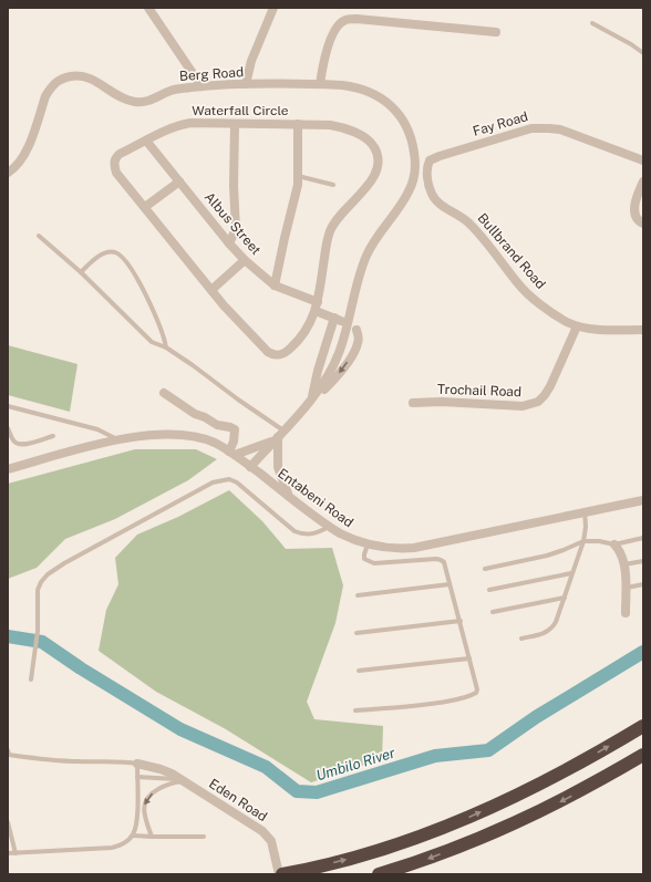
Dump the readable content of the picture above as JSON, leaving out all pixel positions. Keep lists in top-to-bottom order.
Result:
{
  "streets": {
    "street": [
      "Berg Road",
      "Waterfall Circle",
      "Fay Road",
      "Albus Street",
      "Bullbrand Road",
      "Trochail Road",
      "Entabeni Road",
      "Eden Road"
    ]
  },
  "crossings": [
    ["Waterfall Circle", "Albus Street"],
    ["Fay Road", "Bullbrand Road"],
    ["Bullbrand Road", "Trochail Road"]
  ],
  "water": ["Umbilo River"]
}
